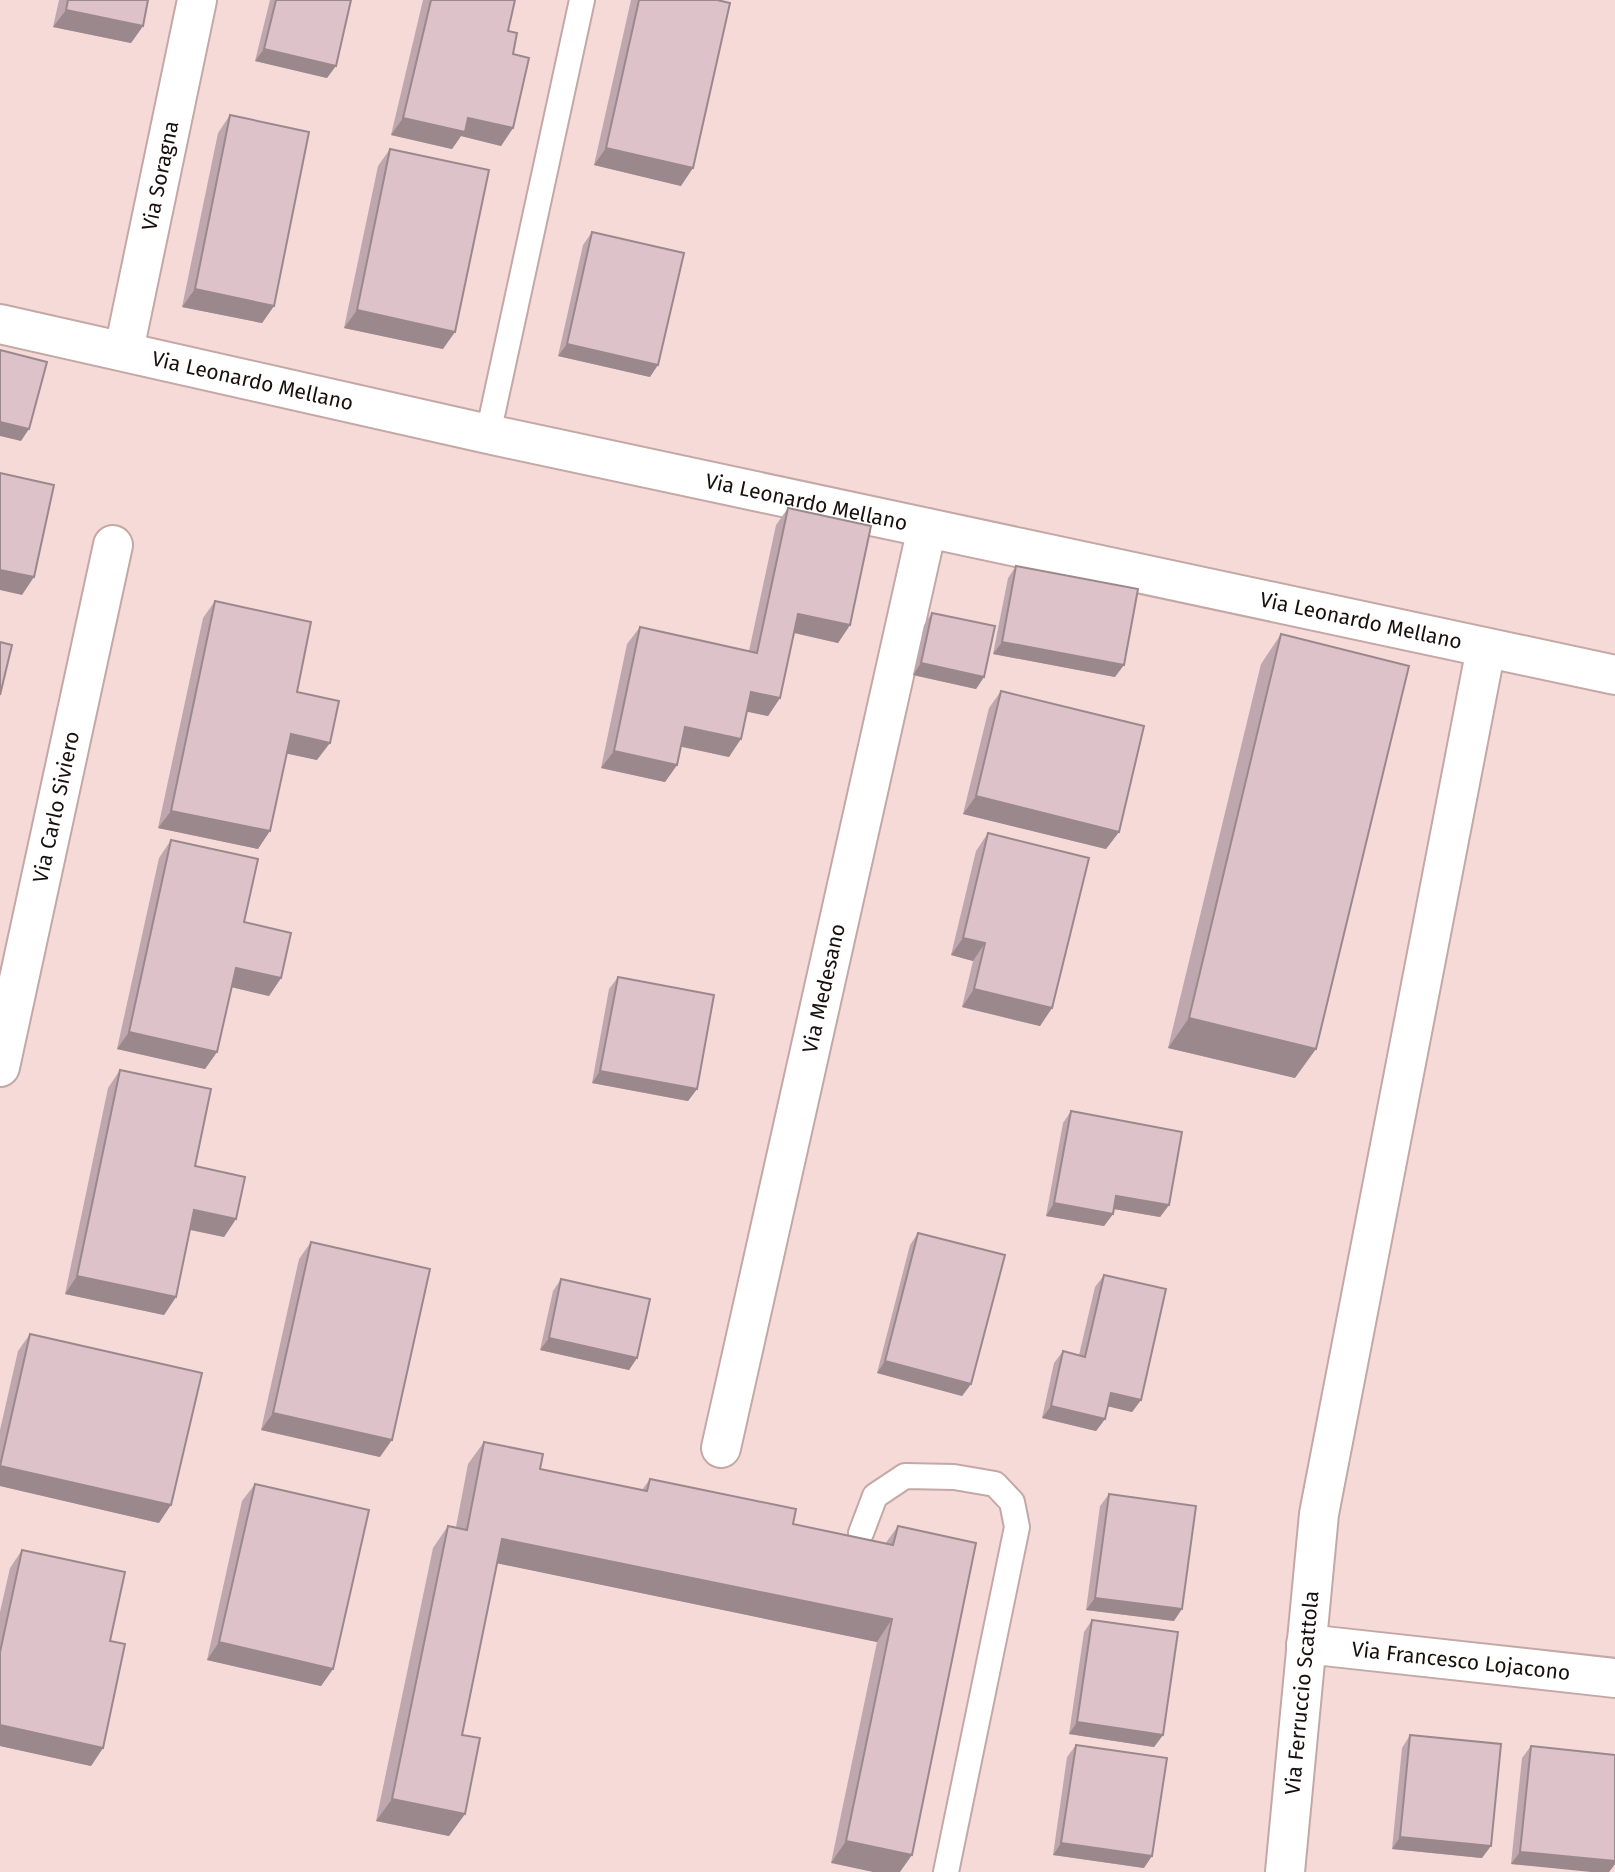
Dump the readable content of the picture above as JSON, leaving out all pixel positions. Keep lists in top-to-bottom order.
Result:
{
  "streets": {
    "street": [
      "Via Soragna",
      "Via Leonardo Mellano",
      "Via Carlo Siviero",
      "Via Medesano",
      "Via Francesco Lojacono",
      "Via Ferruccio Scattola"
    ]
  },
  "crossings": [
    ["Via Soragna", "Via Leonardo Mellano"],
    ["Via Leonardo Mellano", "Via Medesano"],
    ["Via Leonardo Mellano", "Via Ferruccio Scattola"],
    ["Via Francesco Lojacono", "Via Ferruccio Scattola"]
  ]
}
